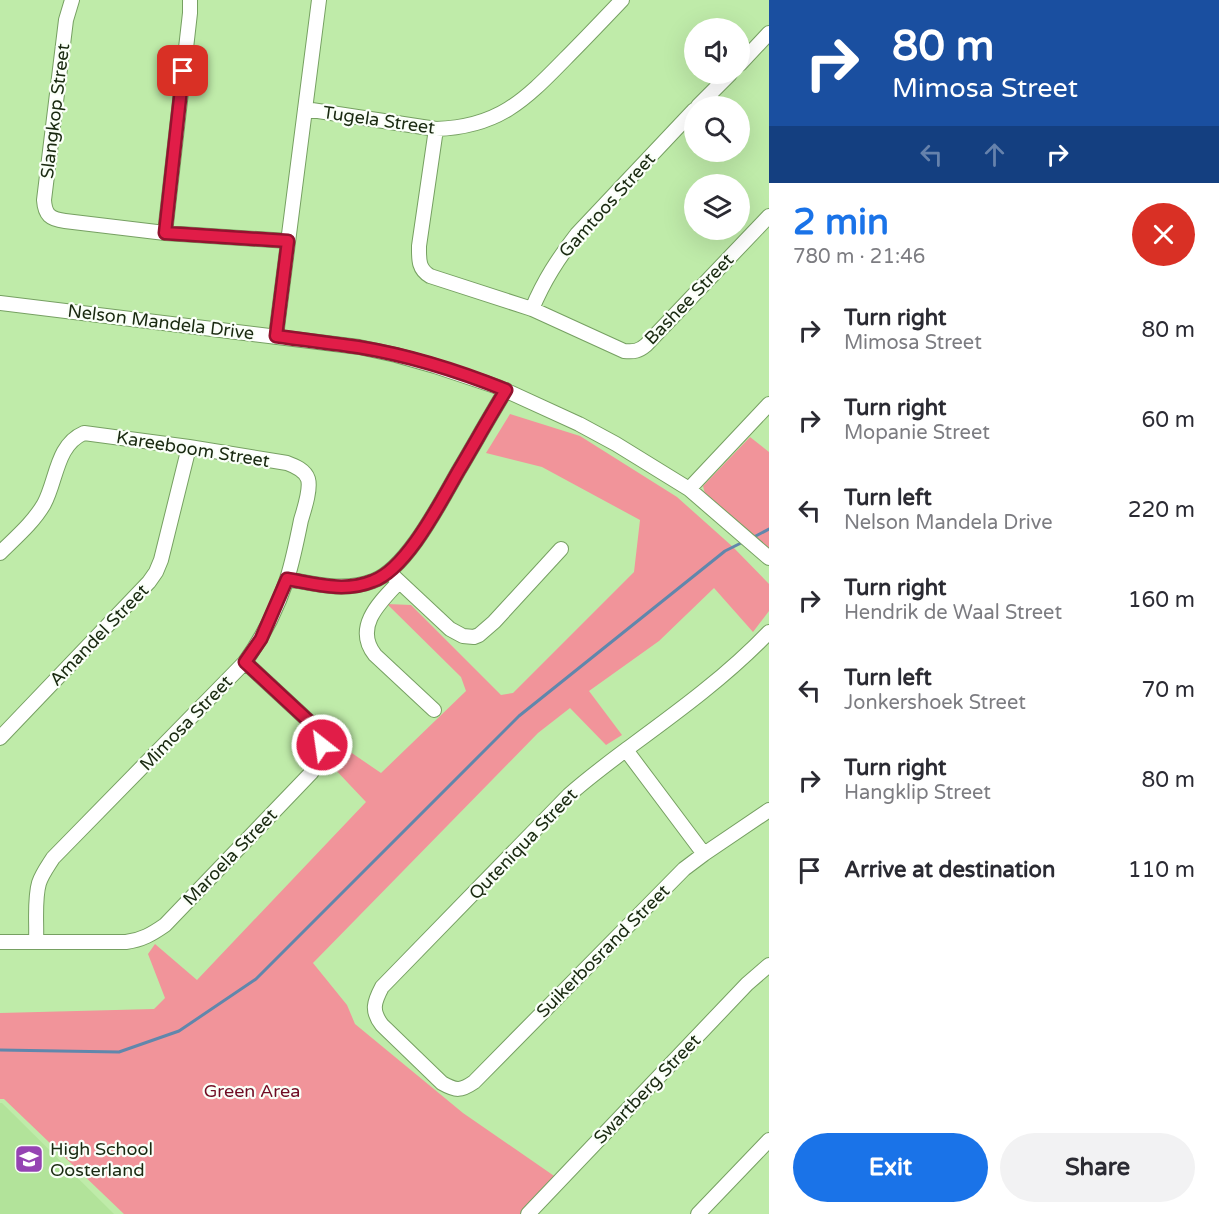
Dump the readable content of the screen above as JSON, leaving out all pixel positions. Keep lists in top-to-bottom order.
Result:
{
  "streets": {
    "street": [
      "Slangkop Street",
      "Tugela Street",
      "Gamtoos Street",
      "Bashee Street",
      "Nelson Mandela Drive",
      "Kareeboom Street",
      "Amandel Street",
      "Mimosa Street",
      "Quteniqua Street",
      "Maroela Street",
      "Suikerbosrand Street",
      "Swartberg Street"
    ]
  },
  "crossings": [
    ["Gamtoos Street", "Bashee Street"],
    ["Kareeboom Street", "Amandel Street"],
    ["Kareeboom Street", "Mimosa Street"],
    ["Mimosa Street", "Maroela Street"],
    ["Quteniqua Street", "Suikerbosrand Street"]
  ],
  "parks": ["Green Area"],
  "places": {
    "school or university": ["High School Oosterland"]
  },
  "page": {
    "turn": ["80 m", "Mimosa Street"],
    "heading": ["2 min", "780 m · 21:46"],
    "list": [
      {
        "name": "Turn right",
        "note": "Mimosa Street",
        "value": "80 m"
      },
      {
        "name": "Turn right",
        "note": "Mopanie Street",
        "value": "60 m"
      },
      {
        "name": "Turn left",
        "note": "Nelson Mandela Drive",
        "value": "220 m"
      },
      {
        "name": "Turn right",
        "note": "Hendrik de Waal Street",
        "value": "160 m"
      },
      {
        "name": "Turn left",
        "note": "Jonkershoek Street",
        "value": "70 m"
      },
      {
        "name": "Turn right",
        "note": "Hangklip Street",
        "value": "80 m"
      },
      {
        "name": "Arrive at destination",
        "value": "110 m"
      }
    ],
    "buttons": ["Exit", "Share"]
  }
}
